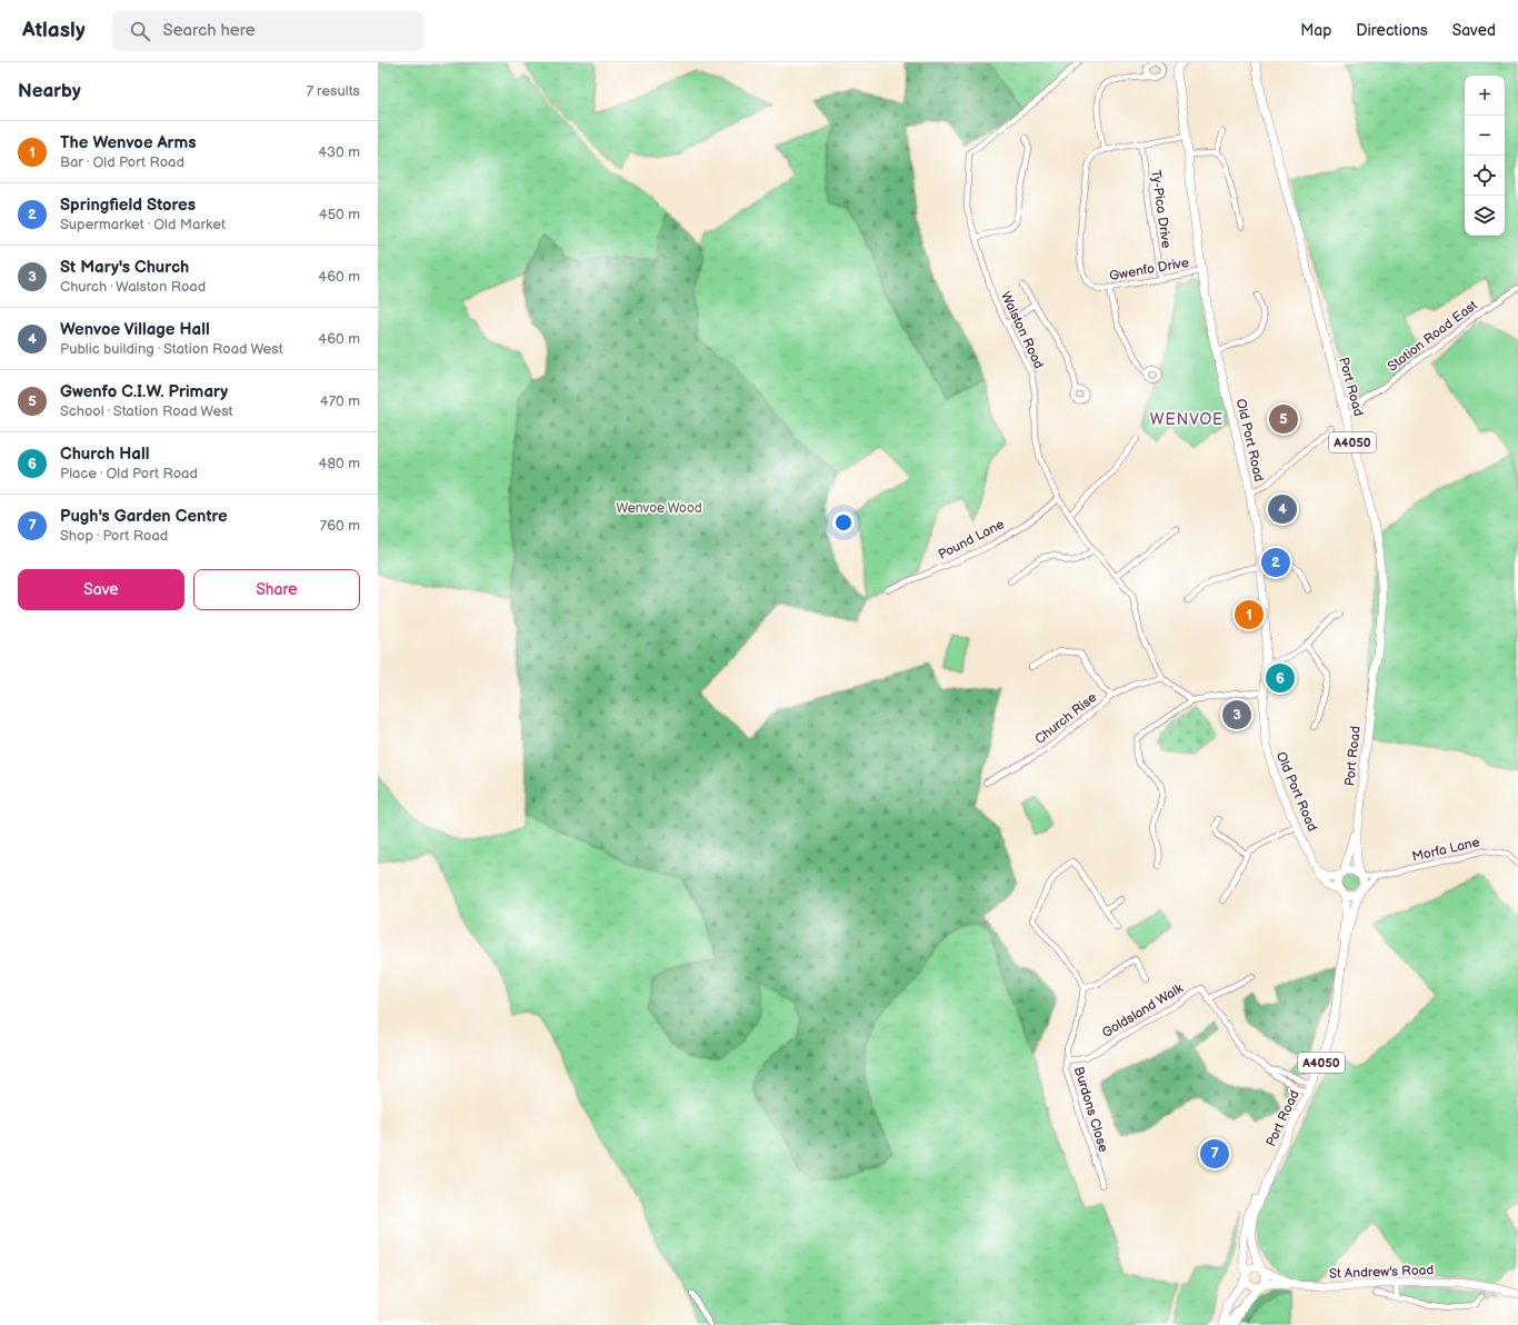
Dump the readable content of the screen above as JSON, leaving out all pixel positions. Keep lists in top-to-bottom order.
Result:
{
  "streets": {
    "main road": [
      "Port Road",
      "Old Port Road",
      "A4050",
      "St Andrew's Road"
    ],
    "street": [
      "Ty-Pica Drive",
      "Gwenfo Drive",
      "Walston Road",
      "Station Road East",
      "Pound Lane",
      "Church Rise",
      "Morfa Lane",
      "Goldsland Walk",
      "Burdons Close"
    ]
  },
  "crossings": [
    ["Ty-Pica Drive", "Gwenfo Drive"],
    ["Gwenfo Drive", "Old Port Road"],
    ["Walston Road", "Pound Lane"],
    ["Walston Road", "Church Rise"],
    ["Station Road East", "Port Road"],
    ["Port Road", "Old Port Road"],
    ["Port Road", "Morfa Lane"],
    ["Port Road", "St Andrew's Road"],
    ["Old Port Road", "Morfa Lane"],
    ["Goldsland Walk", "Burdons Close"]
  ],
  "districts": ["WENVOE"],
  "parks": ["Wenvoe Wood"],
  "page": {
    "header": "Atlasly",
    "search": "Search here",
    "nav": ["Map", "Directions", "Saved"],
    "heading": ["Nearby", "7 results"],
    "map_buttons": ["+", "−"],
    "list": [
      {
        "mark": "1",
        "name": "The Wenvoe Arms",
        "note": "Bar · Old Port Road",
        "value": "430 m"
      },
      {
        "mark": "2",
        "name": "Springfield Stores",
        "note": "Supermarket · Old Market",
        "value": "450 m"
      },
      {
        "mark": "3",
        "name": "St Mary's Church",
        "note": "Church · Walston Road",
        "value": "460 m"
      },
      {
        "mark": "4",
        "name": "Wenvoe Village Hall",
        "note": "Public building · Station Road West",
        "value": "460 m"
      },
      {
        "mark": "5",
        "name": "Gwenfo C.I.W. Primary",
        "note": "School · Station Road West",
        "value": "470 m"
      },
      {
        "mark": "6",
        "name": "Church Hall",
        "note": "Place · Old Port Road",
        "value": "480 m"
      },
      {
        "mark": "7",
        "name": "Pugh's Garden Centre",
        "note": "Shop · Port Road",
        "value": "760 m"
      }
    ],
    "pins": [
      "5",
      "4",
      "2",
      "1",
      "6",
      "3",
      "7"
    ],
    "buttons": ["Save", "Share"]
  }
}
